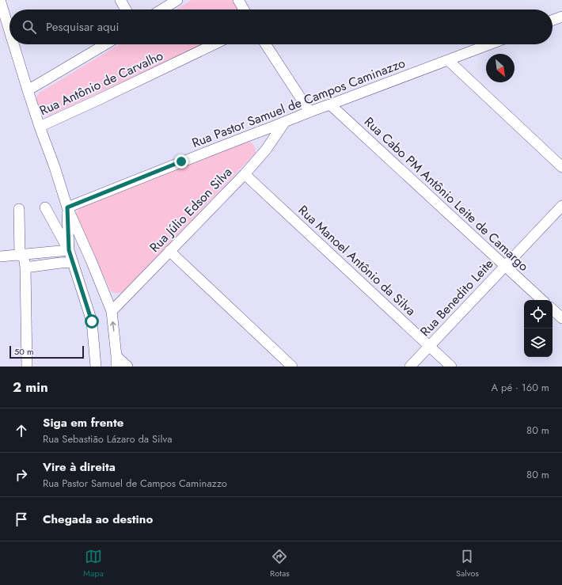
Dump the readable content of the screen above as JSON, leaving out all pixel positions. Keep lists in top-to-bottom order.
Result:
{
  "streets": {
    "street": [
      "Rua Antônio de Carvalho",
      "Rua Pastor Samuel de Campos Caminazzo",
      "Rua Cabo PM Antônio Leite de Camargo",
      "Rua Júlio Edson Silva",
      "Rua Manoel Antônio da Silva",
      "Rua Benedito Leite"
    ]
  },
  "crossings": [
    ["Rua Pastor Samuel de Campos Caminazzo", "Rua Cabo PM Antônio Leite de Camargo"],
    ["Rua Pastor Samuel de Campos Caminazzo", "Rua Júlio Edson Silva"],
    ["Rua Cabo PM Antônio Leite de Camargo", "Rua Benedito Leite"],
    ["Rua Júlio Edson Silva", "Rua Manoel Antônio da Silva"],
    ["Rua Manoel Antônio da Silva", "Rua Benedito Leite"]
  ],
  "scale_bar": "50 m",
  "north": "bottom right",
  "page": {
    "search": "Pesquisar aqui",
    "scale": "50 m",
    "heading": ["2 min", "A pé · 160 m"],
    "list": [
      ["Siga em frente", "Rua Sebastião Lázaro da Silva", "80 m"],
      ["Vire à direita", "Rua Pastor Samuel de Campos Caminazzo", "80 m"],
      "Chegada ao destino"
    ],
    "nav": ["Mapa", "Rotas", "Salvos"]
  }
}
